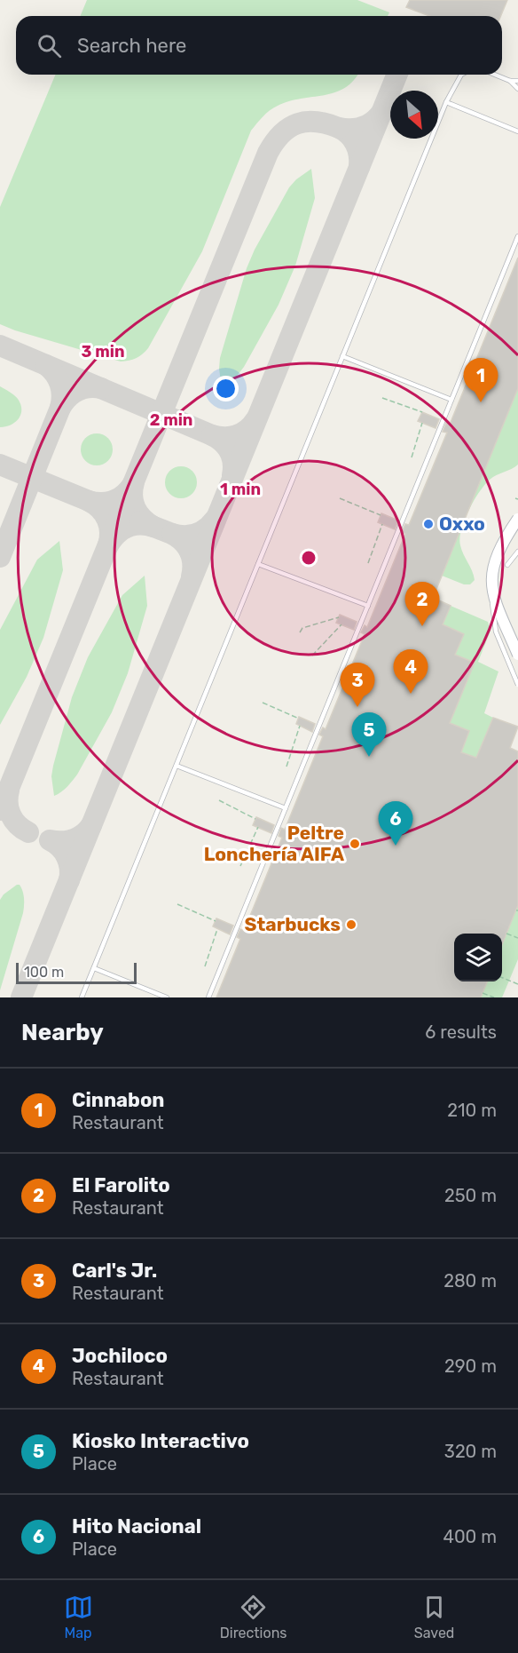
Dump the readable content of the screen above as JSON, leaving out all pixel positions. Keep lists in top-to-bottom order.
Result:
{
  "places": ["Oxxo", "Peltre Lonchería AIFA", "Starbucks"],
  "scale_bar": "100 m",
  "north": "bottom right",
  "page": {
    "search": "Search here",
    "pins": [
      "1",
      "2",
      "4",
      "3",
      "5",
      "6"
    ],
    "scale": "100 m",
    "heading": ["Nearby", "6 results"],
    "list": [
      {
        "mark": "1",
        "name": "Cinnabon",
        "note": "Restaurant",
        "value": "210 m"
      },
      {
        "mark": "2",
        "name": "El Farolito",
        "note": "Restaurant",
        "value": "250 m"
      },
      {
        "mark": "3",
        "name": "Carl's Jr.",
        "note": "Restaurant",
        "value": "280 m"
      },
      {
        "mark": "4",
        "name": "Jochiloco",
        "note": "Restaurant",
        "value": "290 m"
      },
      {
        "mark": "5",
        "name": "Kiosko Interactivo",
        "note": "Place",
        "value": "320 m"
      },
      {
        "mark": "6",
        "name": "Hito Nacional",
        "note": "Place",
        "value": "400 m"
      }
    ],
    "nav": ["Map", "Directions", "Saved"]
  },
  "rings": ["3 min", "2 min", "1 min"]
}
